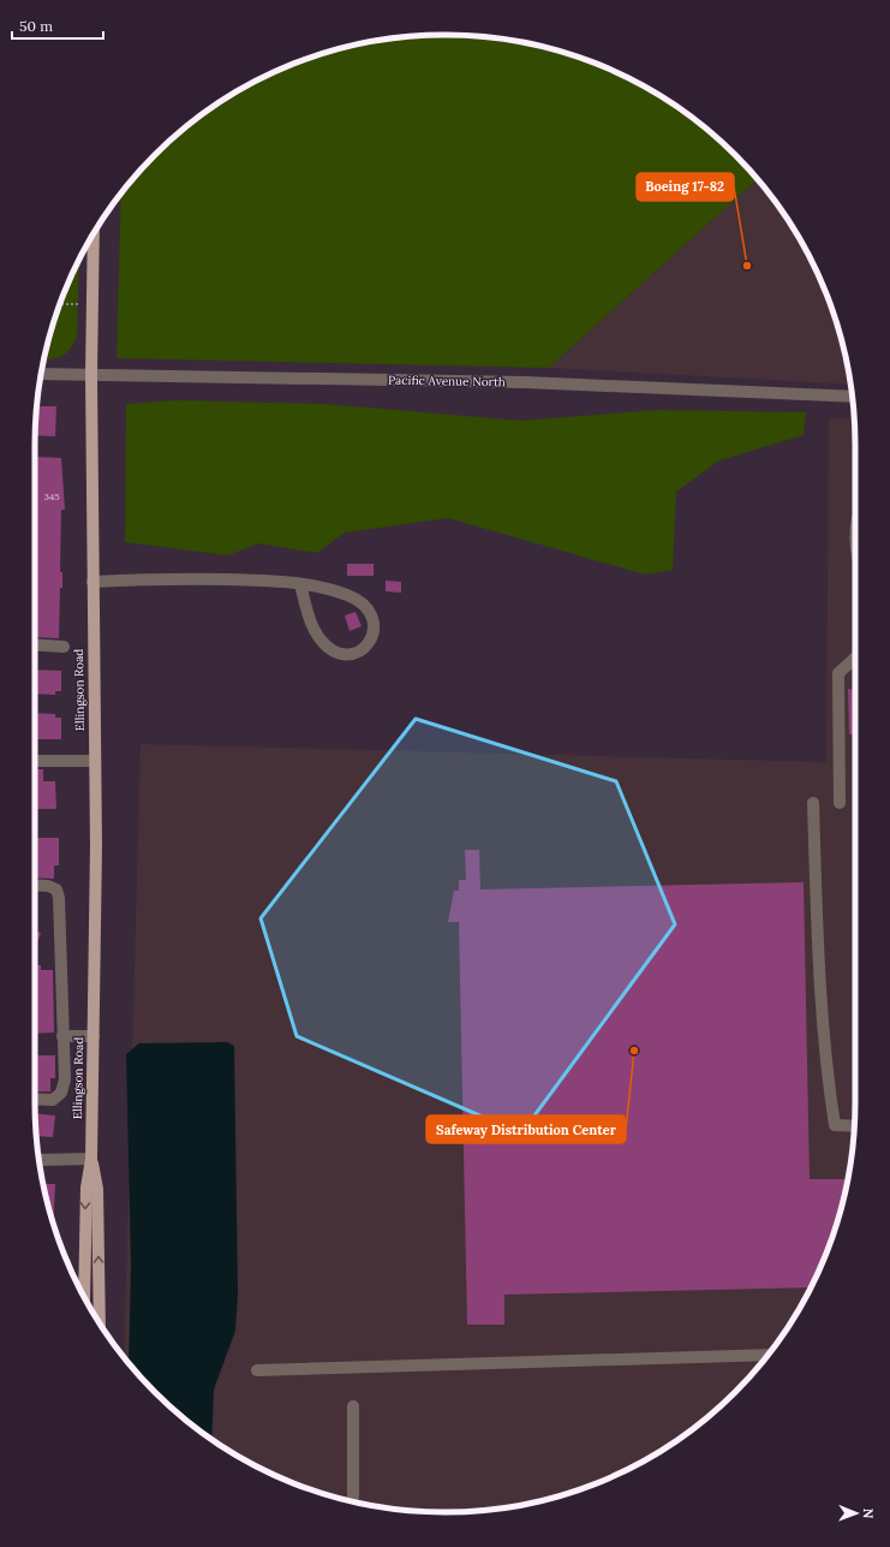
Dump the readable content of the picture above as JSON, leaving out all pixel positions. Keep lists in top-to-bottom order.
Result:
{
  "streets": {
    "main road": ["Ellingson Road"],
    "street": ["Pacific Avenue North"]
  },
  "crossings": [
    ["Pacific Avenue North", "Ellingson Road"]
  ],
  "places": ["Boeing 17-82", "Safeway Distribution Center"],
  "house_numbers": ["345"],
  "scale_bar": "50 m",
  "north": "right"
}
